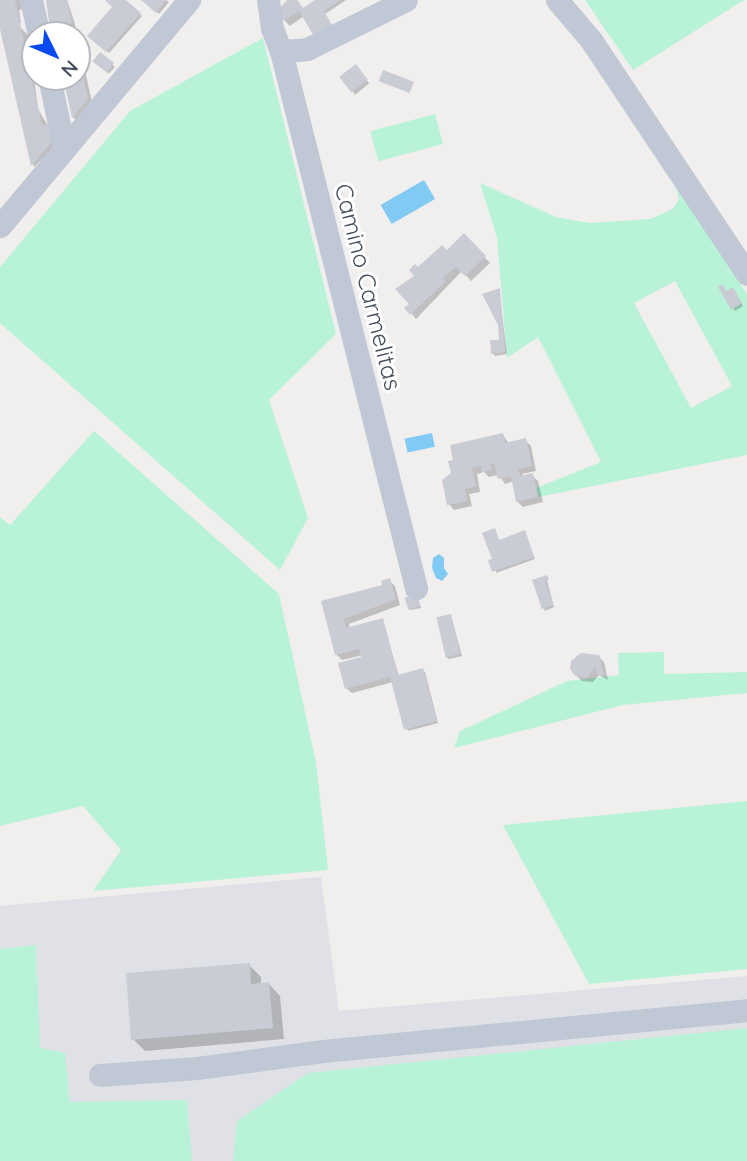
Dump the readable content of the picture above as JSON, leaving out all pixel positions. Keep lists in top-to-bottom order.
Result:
{
  "streets": {
    "street": ["Camino Carmelitas"]
  },
  "north": "bottom right"
}
